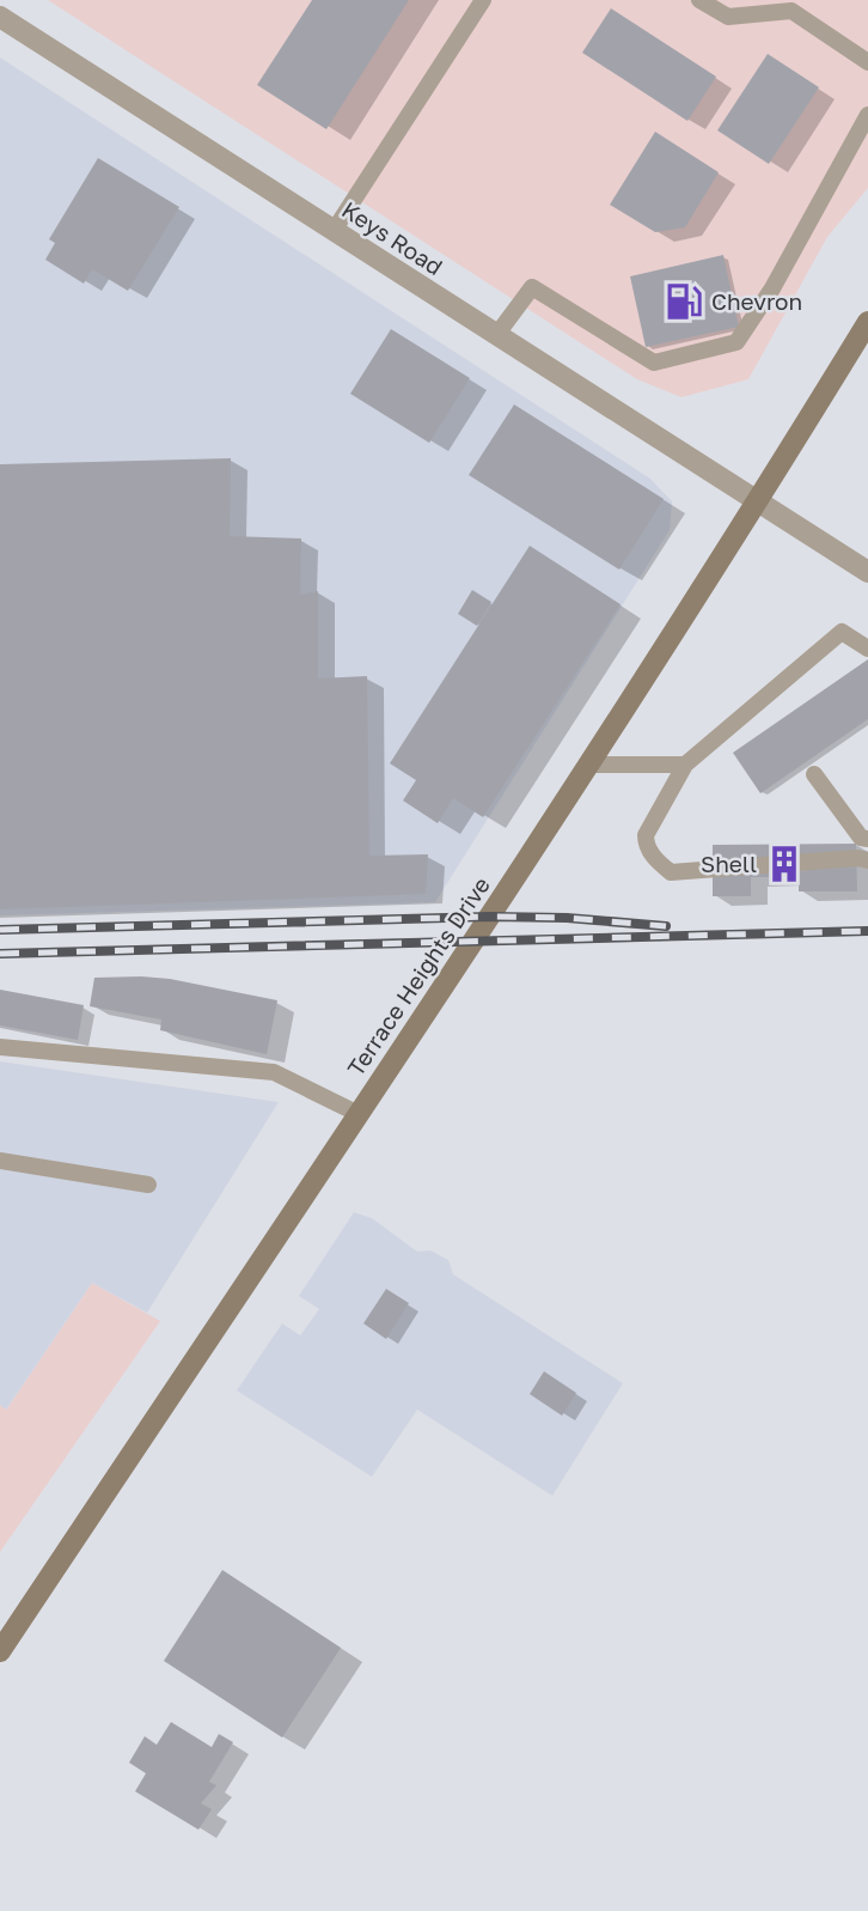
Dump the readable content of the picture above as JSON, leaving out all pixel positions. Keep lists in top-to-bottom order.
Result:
{
  "streets": {
    "main road": ["Terrace Heights Drive"],
    "street": ["Keys Road"]
  },
  "crossings": [
    ["Keys Road", "Terrace Heights Drive"]
  ],
  "places": {
    "fuel station": ["Chevron"],
    "building": ["Shell"]
  }
}
